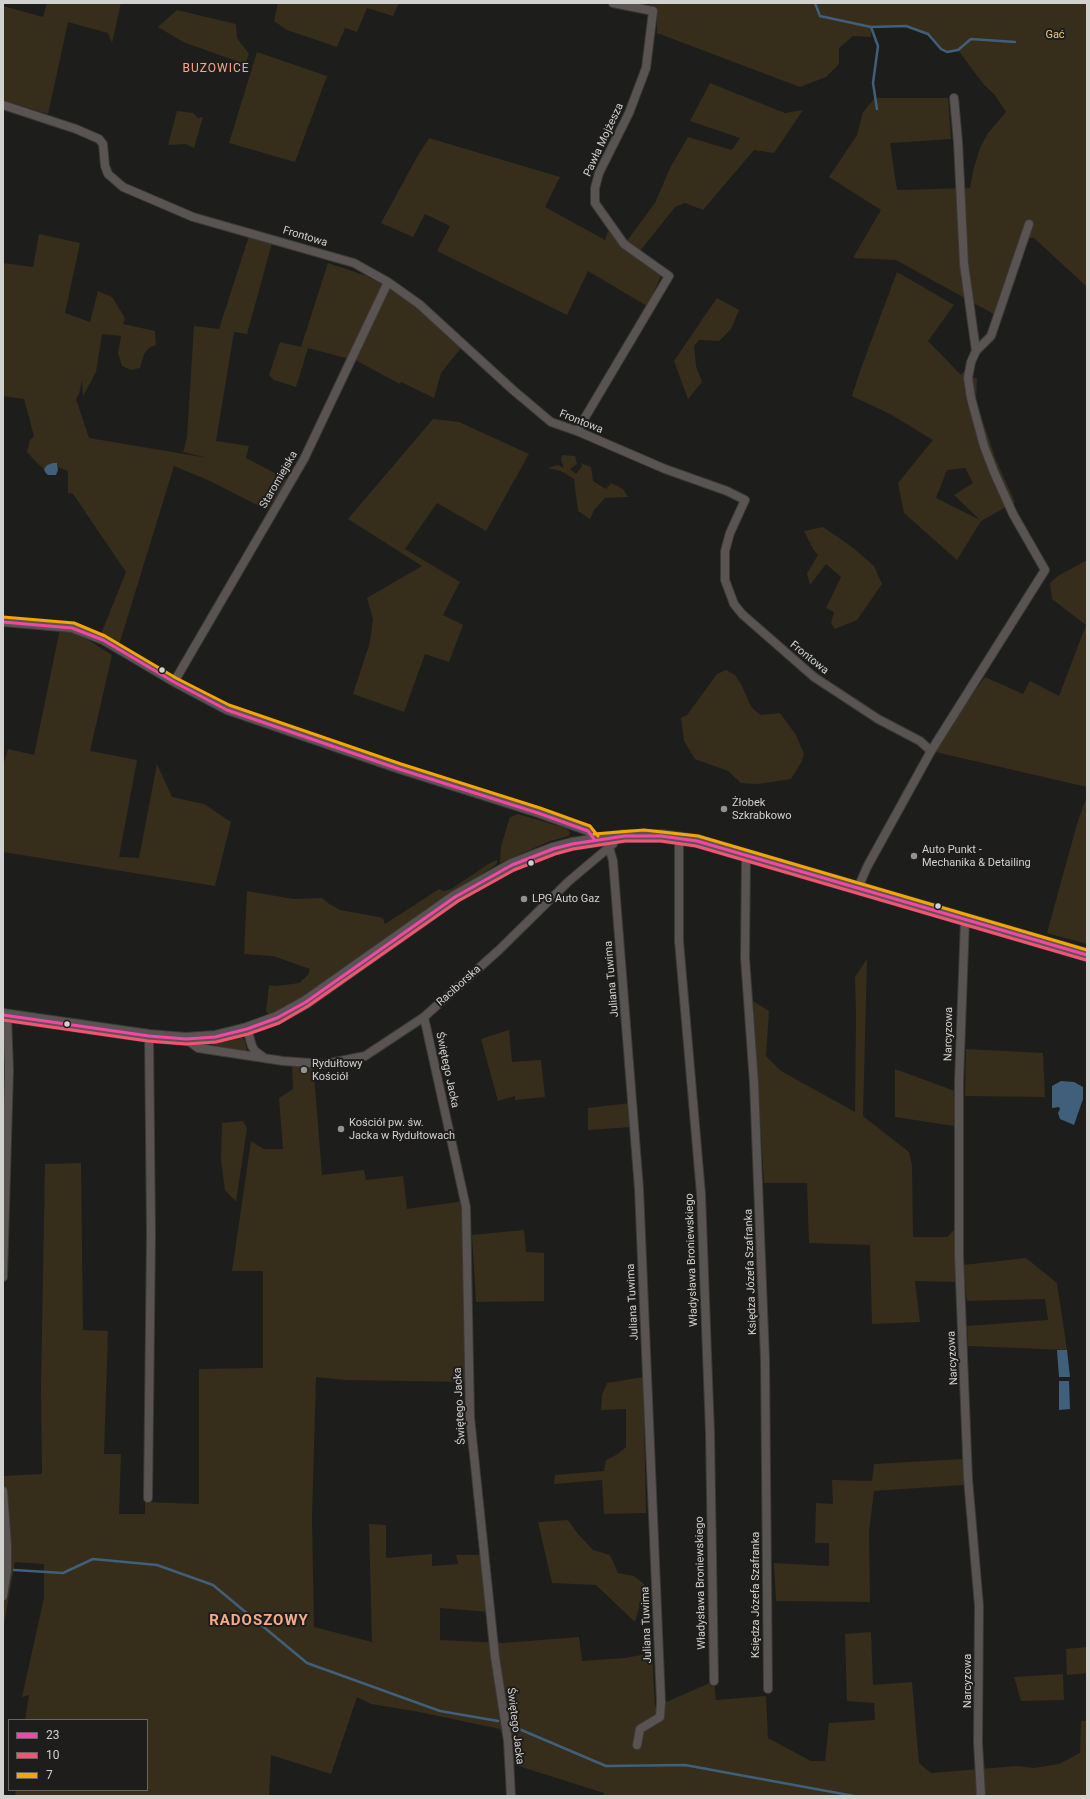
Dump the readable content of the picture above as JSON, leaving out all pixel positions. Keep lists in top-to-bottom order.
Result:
{
  "streets": {
    "main road": ["Raciborska"],
    "street": [
      "Pawła Mojżesza",
      "Frontowa",
      "Staromiejska",
      "Juliana Tuwima",
      "Narcyzowa",
      "Świętego Jacka",
      "Władysława Broniewskiego",
      "Księdza Józefa Szafranka"
    ]
  },
  "crossings": [
    ["Pawła Mojżesza", "Frontowa"],
    ["Frontowa", "Staromiejska"],
    ["Juliana Tuwima", "Raciborska"],
    ["Raciborska", "Narcyzowa"],
    ["Raciborska", "Świętego Jacka"],
    ["Raciborska", "Władysława Broniewskiego"],
    ["Raciborska", "Księdza Józefa Szafranka"]
  ],
  "districts": ["BUZOWICE", "RADOSZOWY"],
  "parks": ["Gać"],
  "places": [
    "Żłobek Szkrabkowo",
    "Auto Punkt - Mechanika & Detailing",
    "LPG Auto Gaz",
    "Rydułtowy Kościół",
    "Kościół pw. św. Jacka w Rydułtowach"
  ],
  "lines": ["transit line 7", "transit line 23", "transit line 10"],
  "legend": ["23", "10", "7"]
}
